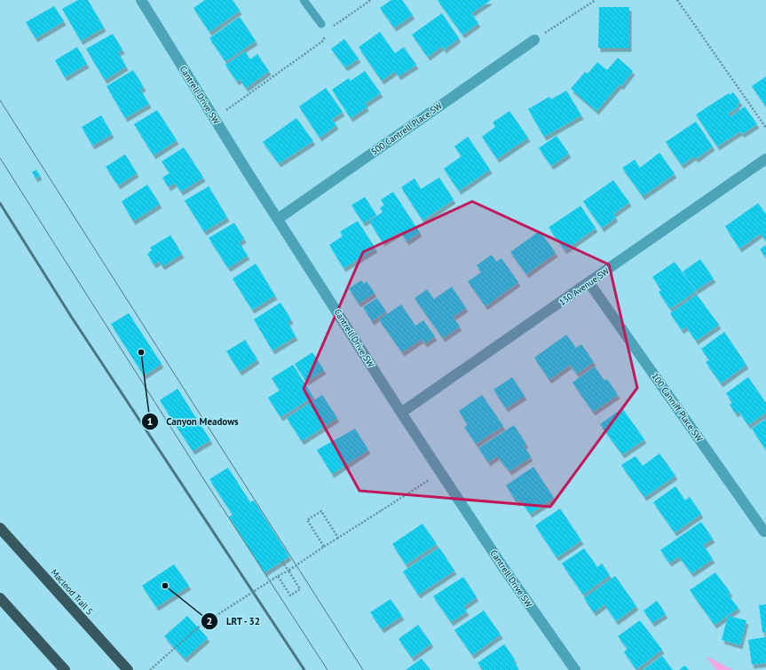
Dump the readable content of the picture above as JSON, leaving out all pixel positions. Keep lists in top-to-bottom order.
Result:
{
  "streets": {
    "highway": ["Macleod Trail S"],
    "street": [
      "Cantrell Drive SW",
      "500 Cantrell Place SW",
      "130 Avenue SW",
      "100 Canniff Place SW"
    ]
  },
  "crossings": [
    ["Cantrell Drive SW", "500 Cantrell Place SW"],
    ["Cantrell Drive SW", "130 Avenue SW"],
    ["130 Avenue SW", "100 Canniff Place SW"]
  ],
  "places": ["Canyon Meadows", "LRT - 32"]
}
